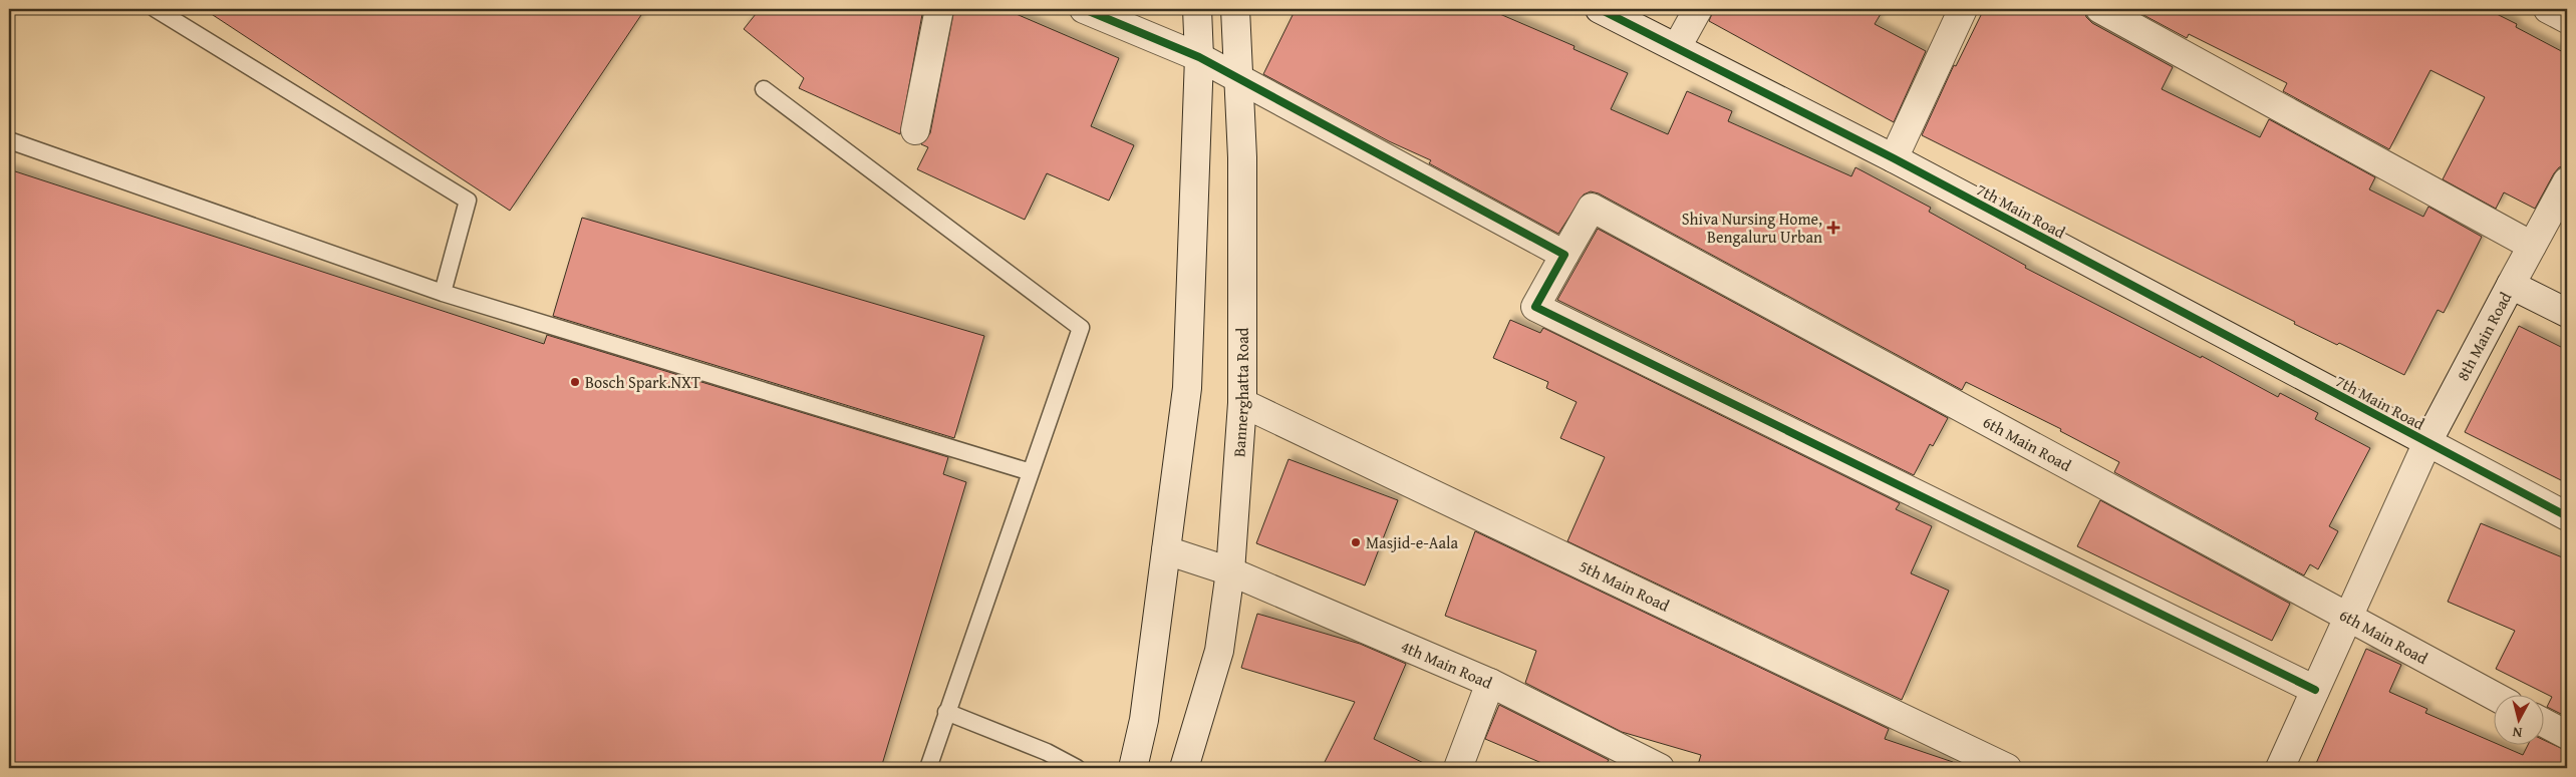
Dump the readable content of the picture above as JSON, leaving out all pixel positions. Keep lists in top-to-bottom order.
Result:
{
  "streets": {
    "street": [
      "7th Main Road",
      "8th Main Road",
      "Bannerghatta Road",
      "6th Main Road",
      "5th Main Road",
      "4th Main Road"
    ]
  },
  "crossings": [
    ["7th Main Road", "8th Main Road"],
    ["8th Main Road", "6th Main Road"],
    ["Bannerghatta Road", "5th Main Road"],
    ["Bannerghatta Road", "4th Main Road"]
  ],
  "places": {
    "health": ["Shiva Nursing Home, Bengaluru Urban"],
    "other": ["Bosch Spark.NXT", "Masjid-e-Aala"]
  },
  "north": "bottom"
}
